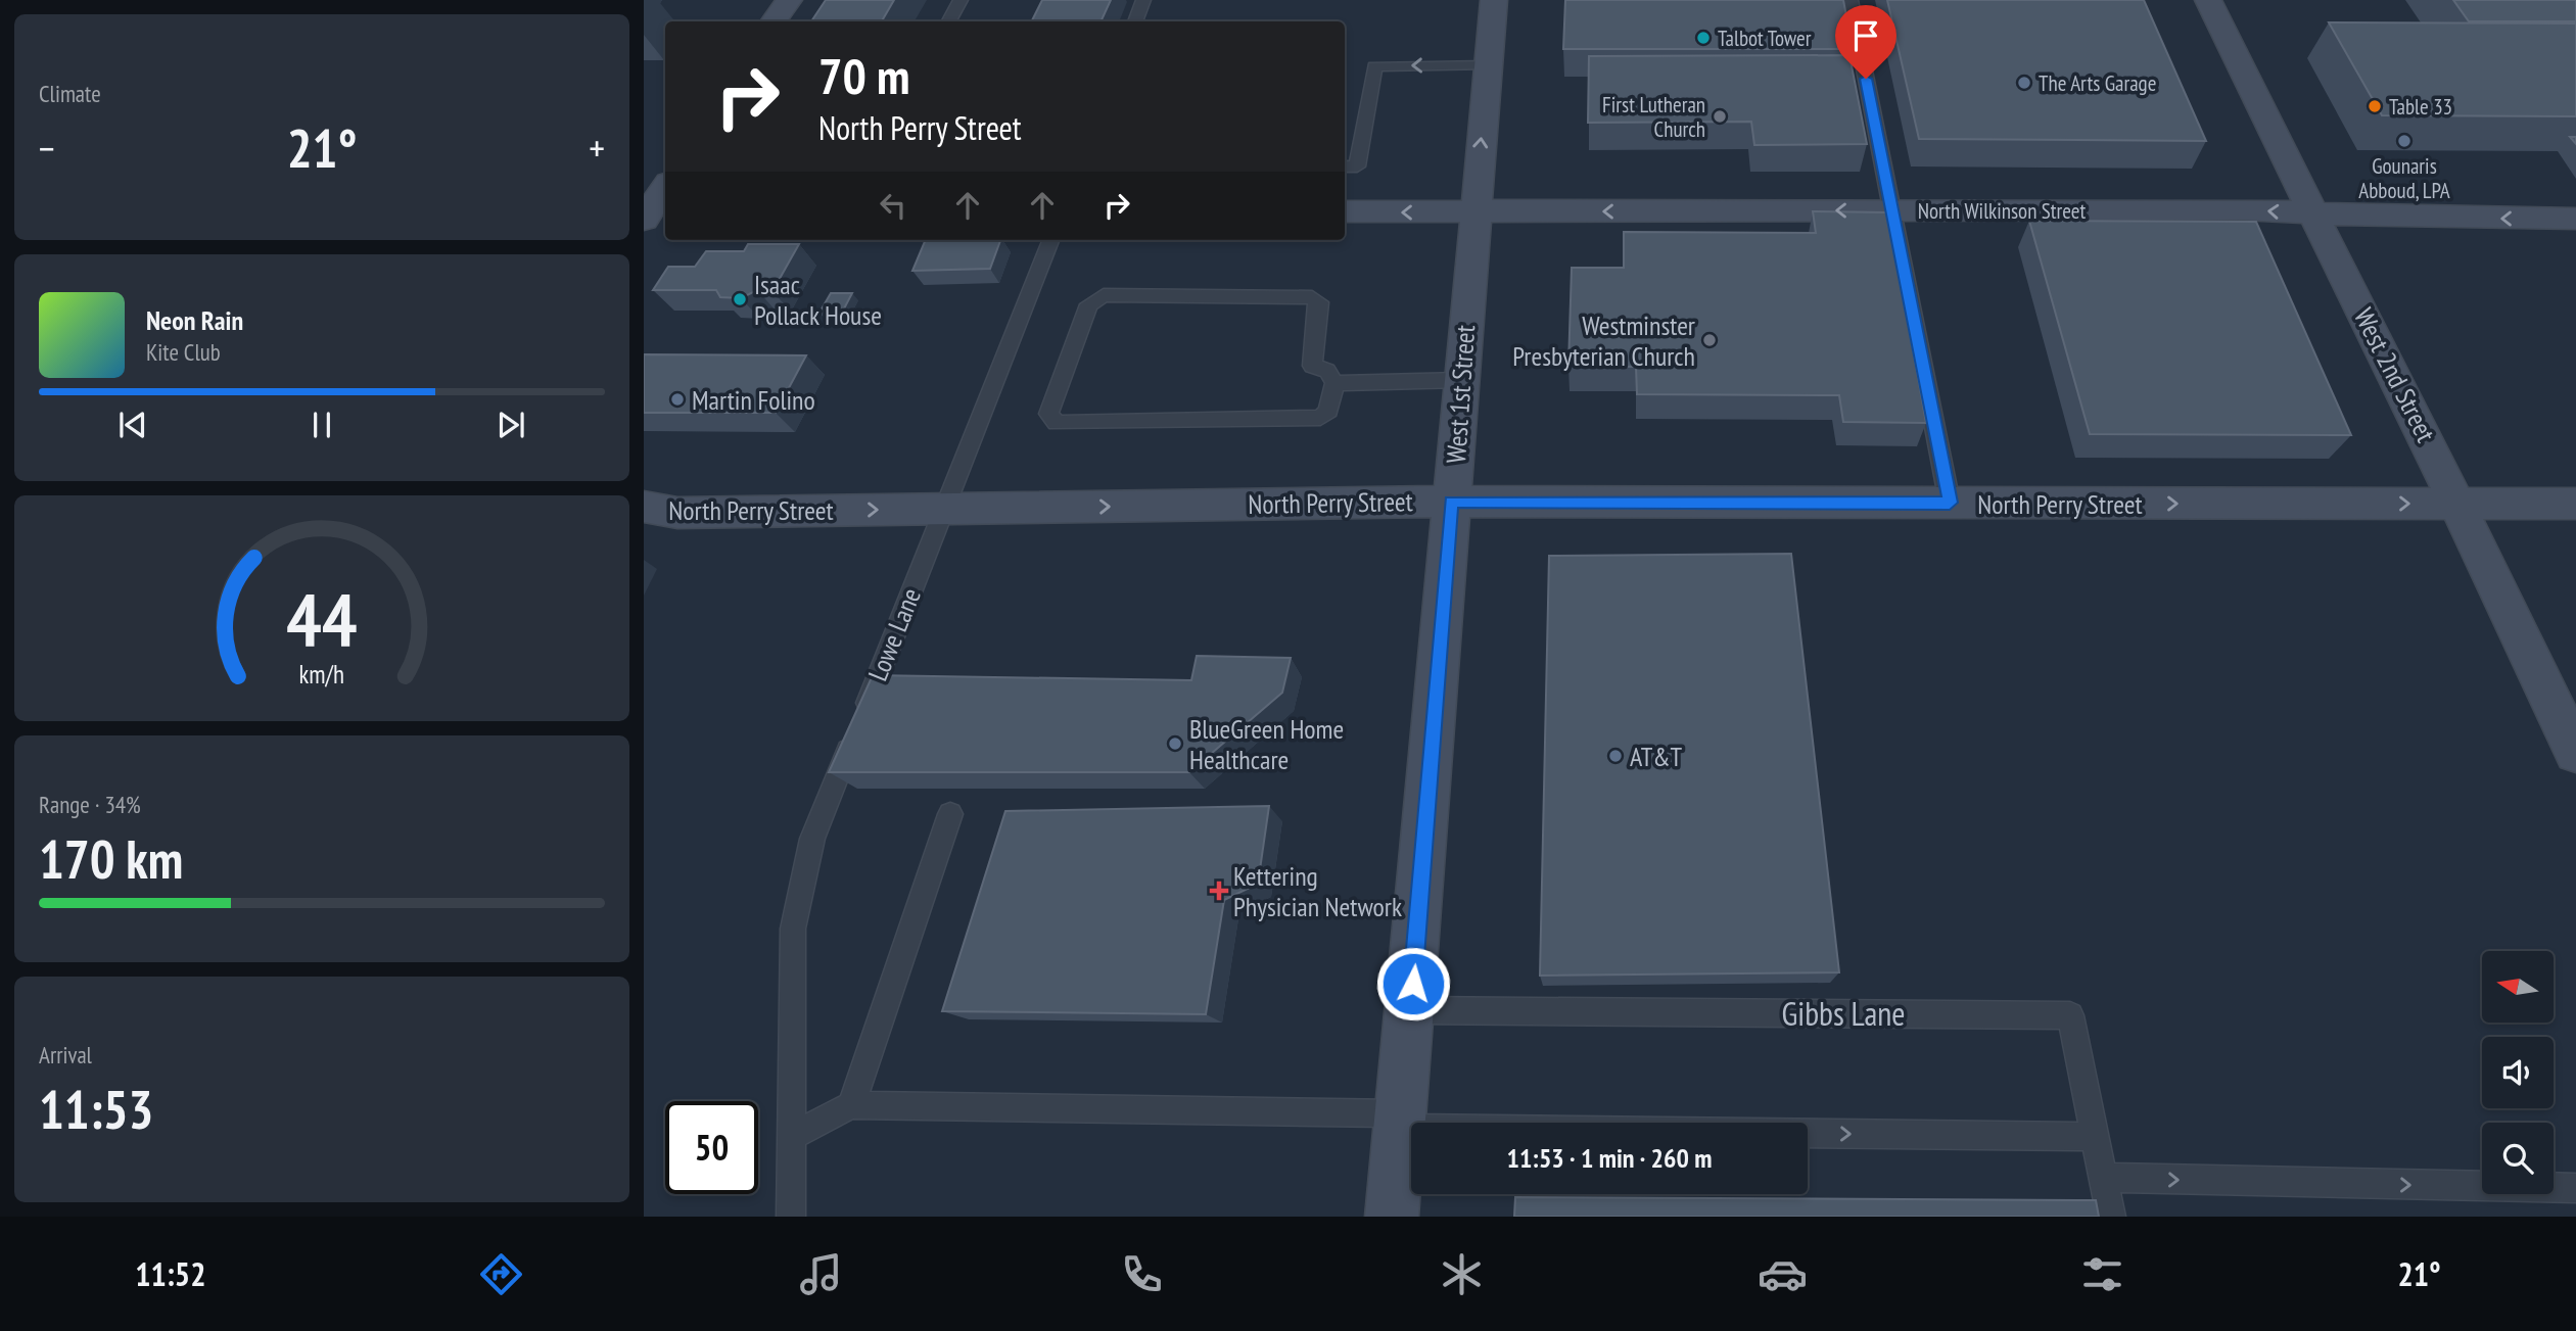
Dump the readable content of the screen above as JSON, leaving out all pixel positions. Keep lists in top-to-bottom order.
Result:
{
  "streets": {
    "main road": [
      "North Wilkinson Street",
      "West 2nd Street",
      "West 1st Street",
      "North Perry Street"
    ],
    "lane": ["Lowe Lane", "Gibbs Lane"]
  },
  "crossings": [
    ["North Wilkinson Street", "West 2nd Street"],
    ["North Wilkinson Street", "West 1st Street"],
    ["West 2nd Street", "North Perry Street"],
    ["West 1st Street", "North Perry Street"],
    ["West 1st Street", "Gibbs Lane"],
    ["North Perry Street", "Lowe Lane"]
  ],
  "one_way": ["North Wilkinson Street", "North Perry Street"],
  "places": {
    "other": [
      "Talbot Tower",
      "The Arts Garage",
      "Table 33",
      "First Lutheran Church",
      "Gounaris Abboud, LPA",
      "Isaac Pollack House",
      "Westminster Presbyterian Church",
      "Martin Folino",
      "BlueGreen Home Healthcare",
      "AT&T"
    ],
    "health": ["Kettering Physician Network"]
  },
  "north": "left",
  "page": {
    "tile": [
      "Climate",
      ["Range · 34%", "170 km"],
      ["Arrival", "11:53"]
    ],
    "turn": ["70 m", "North Perry Street"],
    "heat": ["−", "21°", "+"],
    "song": ["Neon Rain", "Kite Club"],
    "limit": "50",
    "trip": "11:53 · 1 min · 260 m",
    "tabs": ["11:52", "21°"],
    "gauge": ["44", "km/h"]
  }
}
